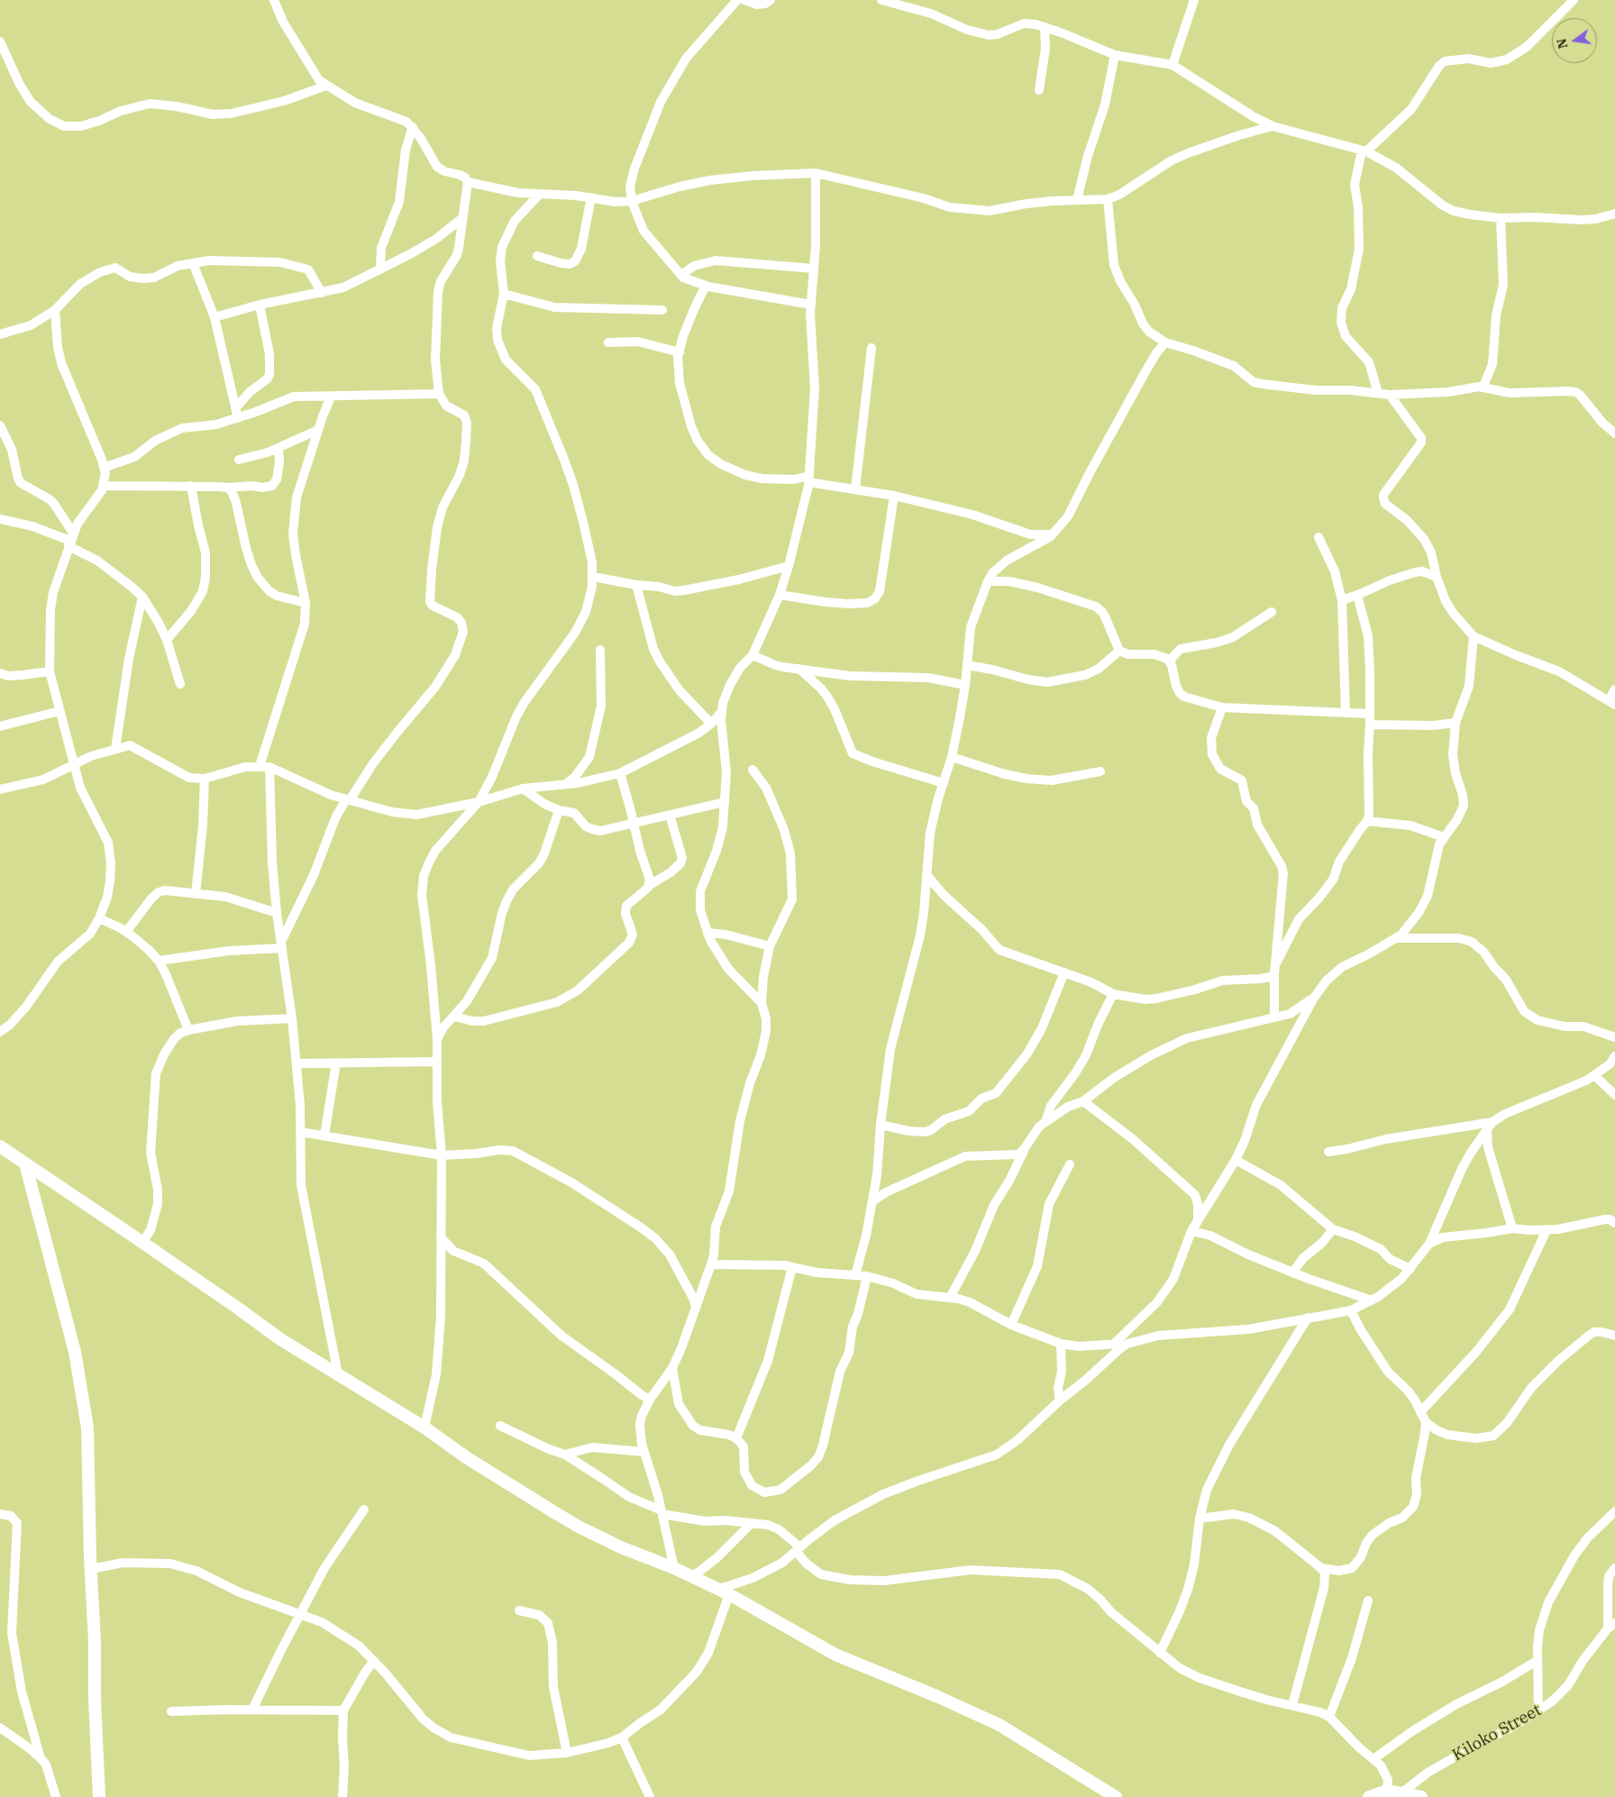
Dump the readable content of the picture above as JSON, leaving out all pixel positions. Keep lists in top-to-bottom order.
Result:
{
  "streets": {
    "street": ["Kiloko Street"]
  },
  "north": "left"
}
